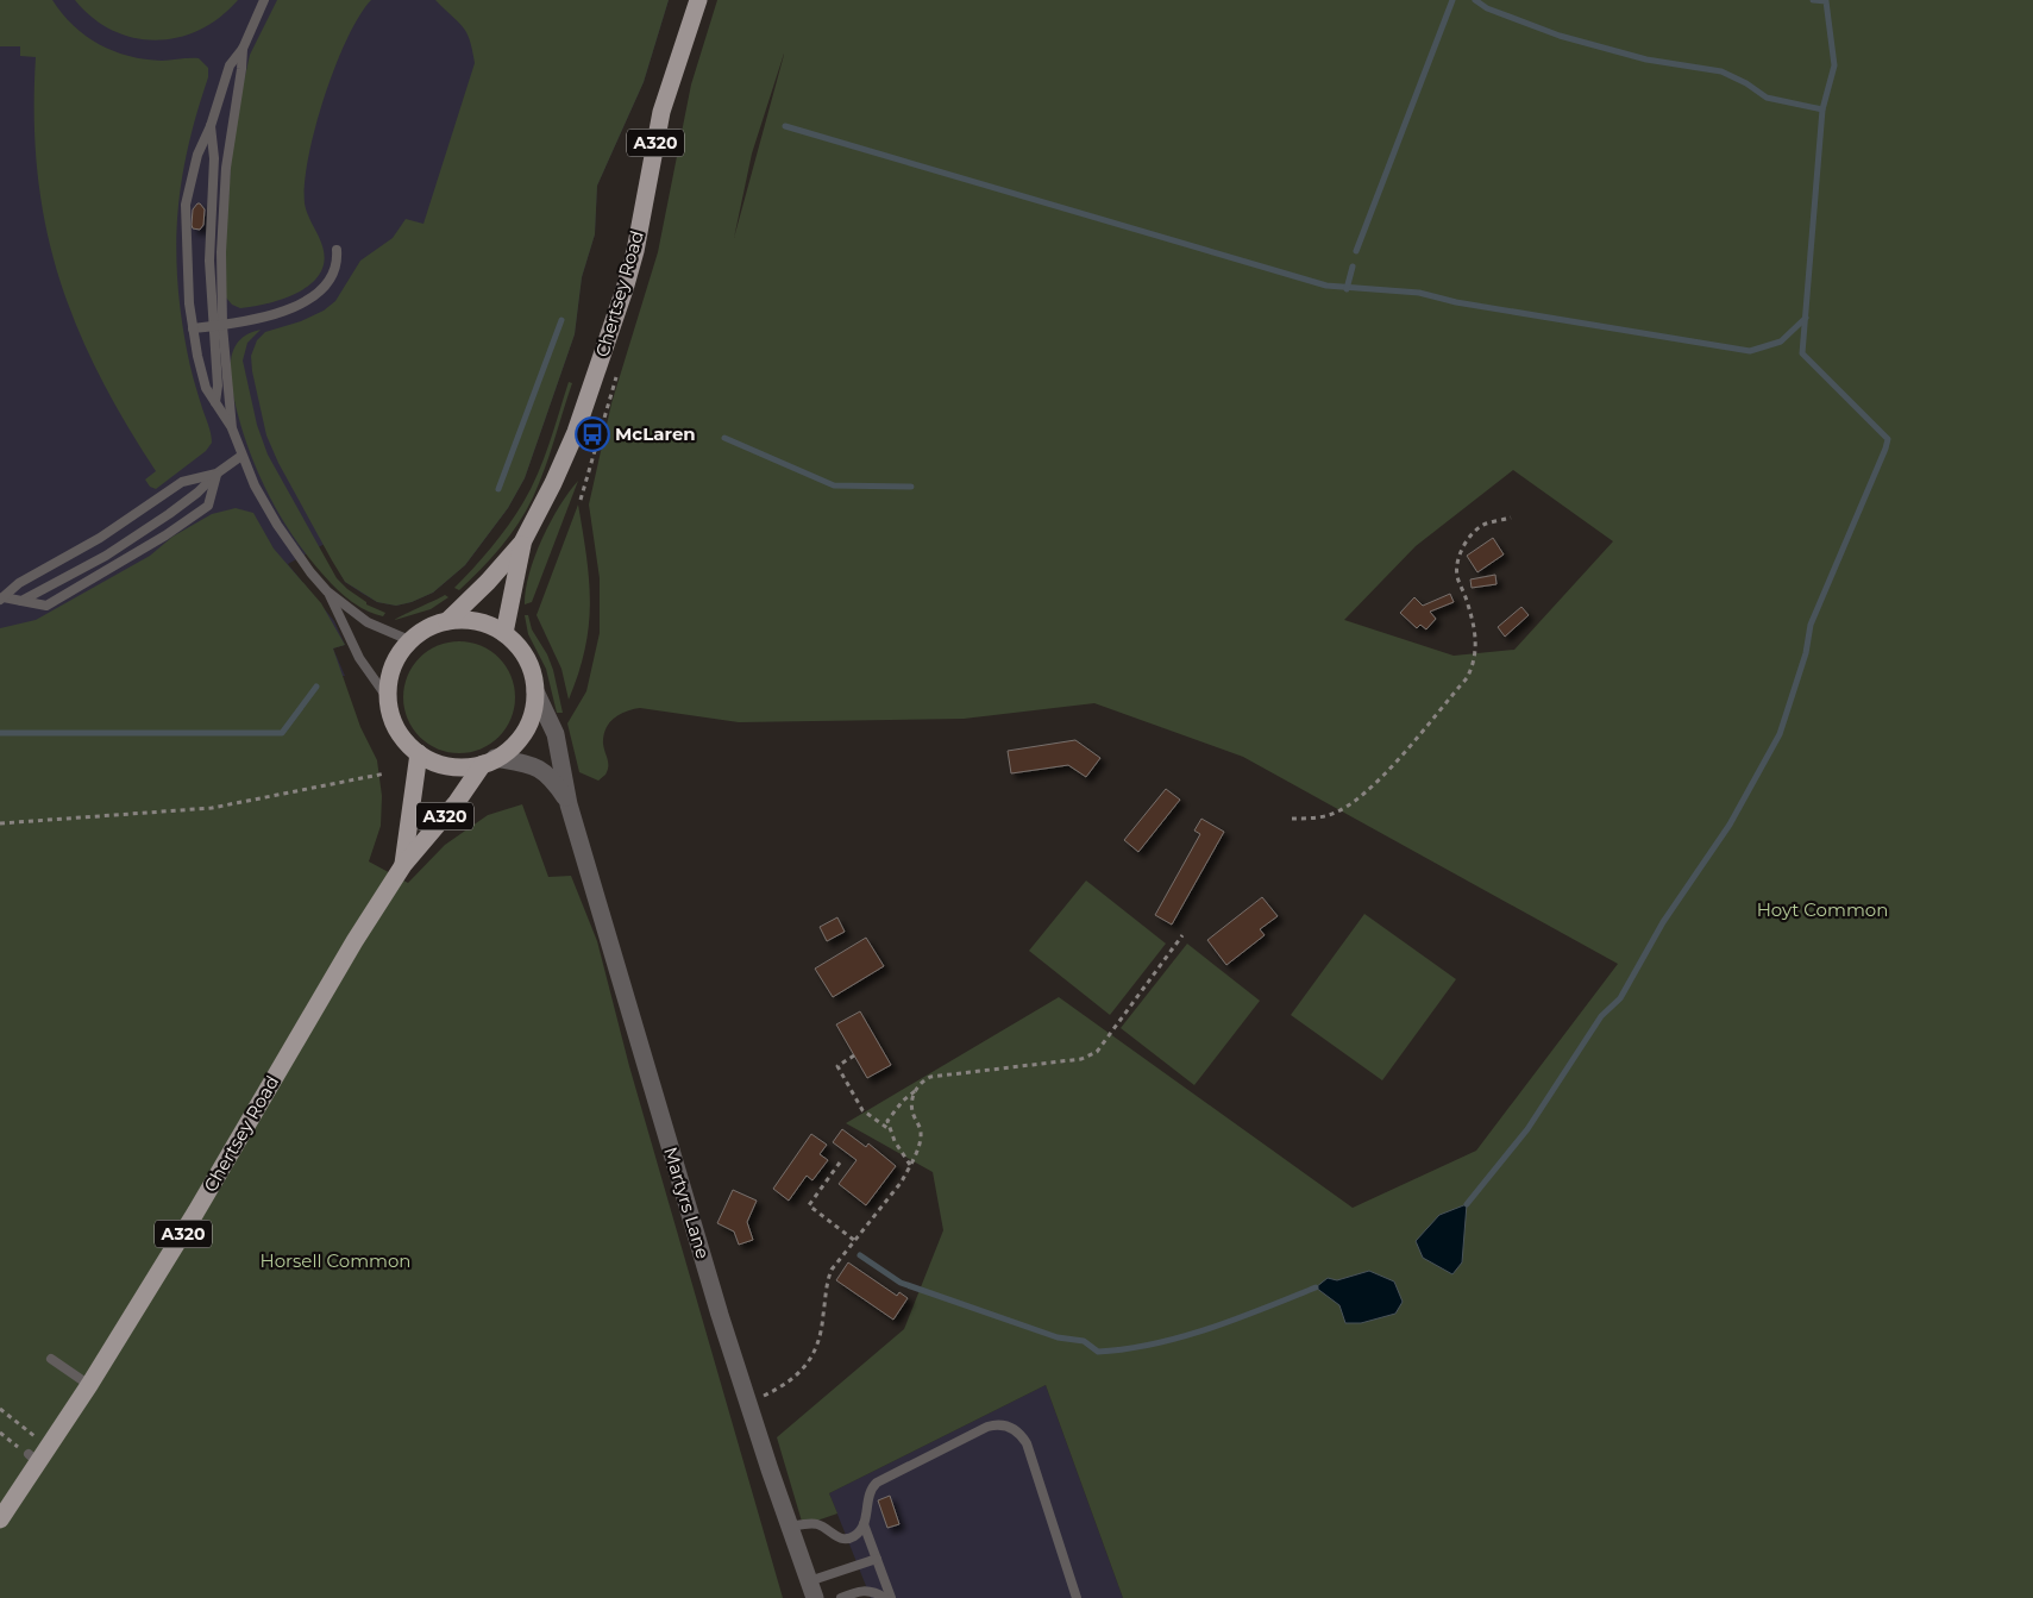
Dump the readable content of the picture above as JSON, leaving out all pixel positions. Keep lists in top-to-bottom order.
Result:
{
  "streets": {
    "main road": ["A320", "Chertsey Road"],
    "street": ["Martyrs Lane"]
  },
  "crossings": [
    ["Chertsey Road", "Martyrs Lane"]
  ],
  "parks": ["Hoyt Common", "Horsell Common"],
  "places": {
    "bus stop": ["McLaren"]
  }
}
